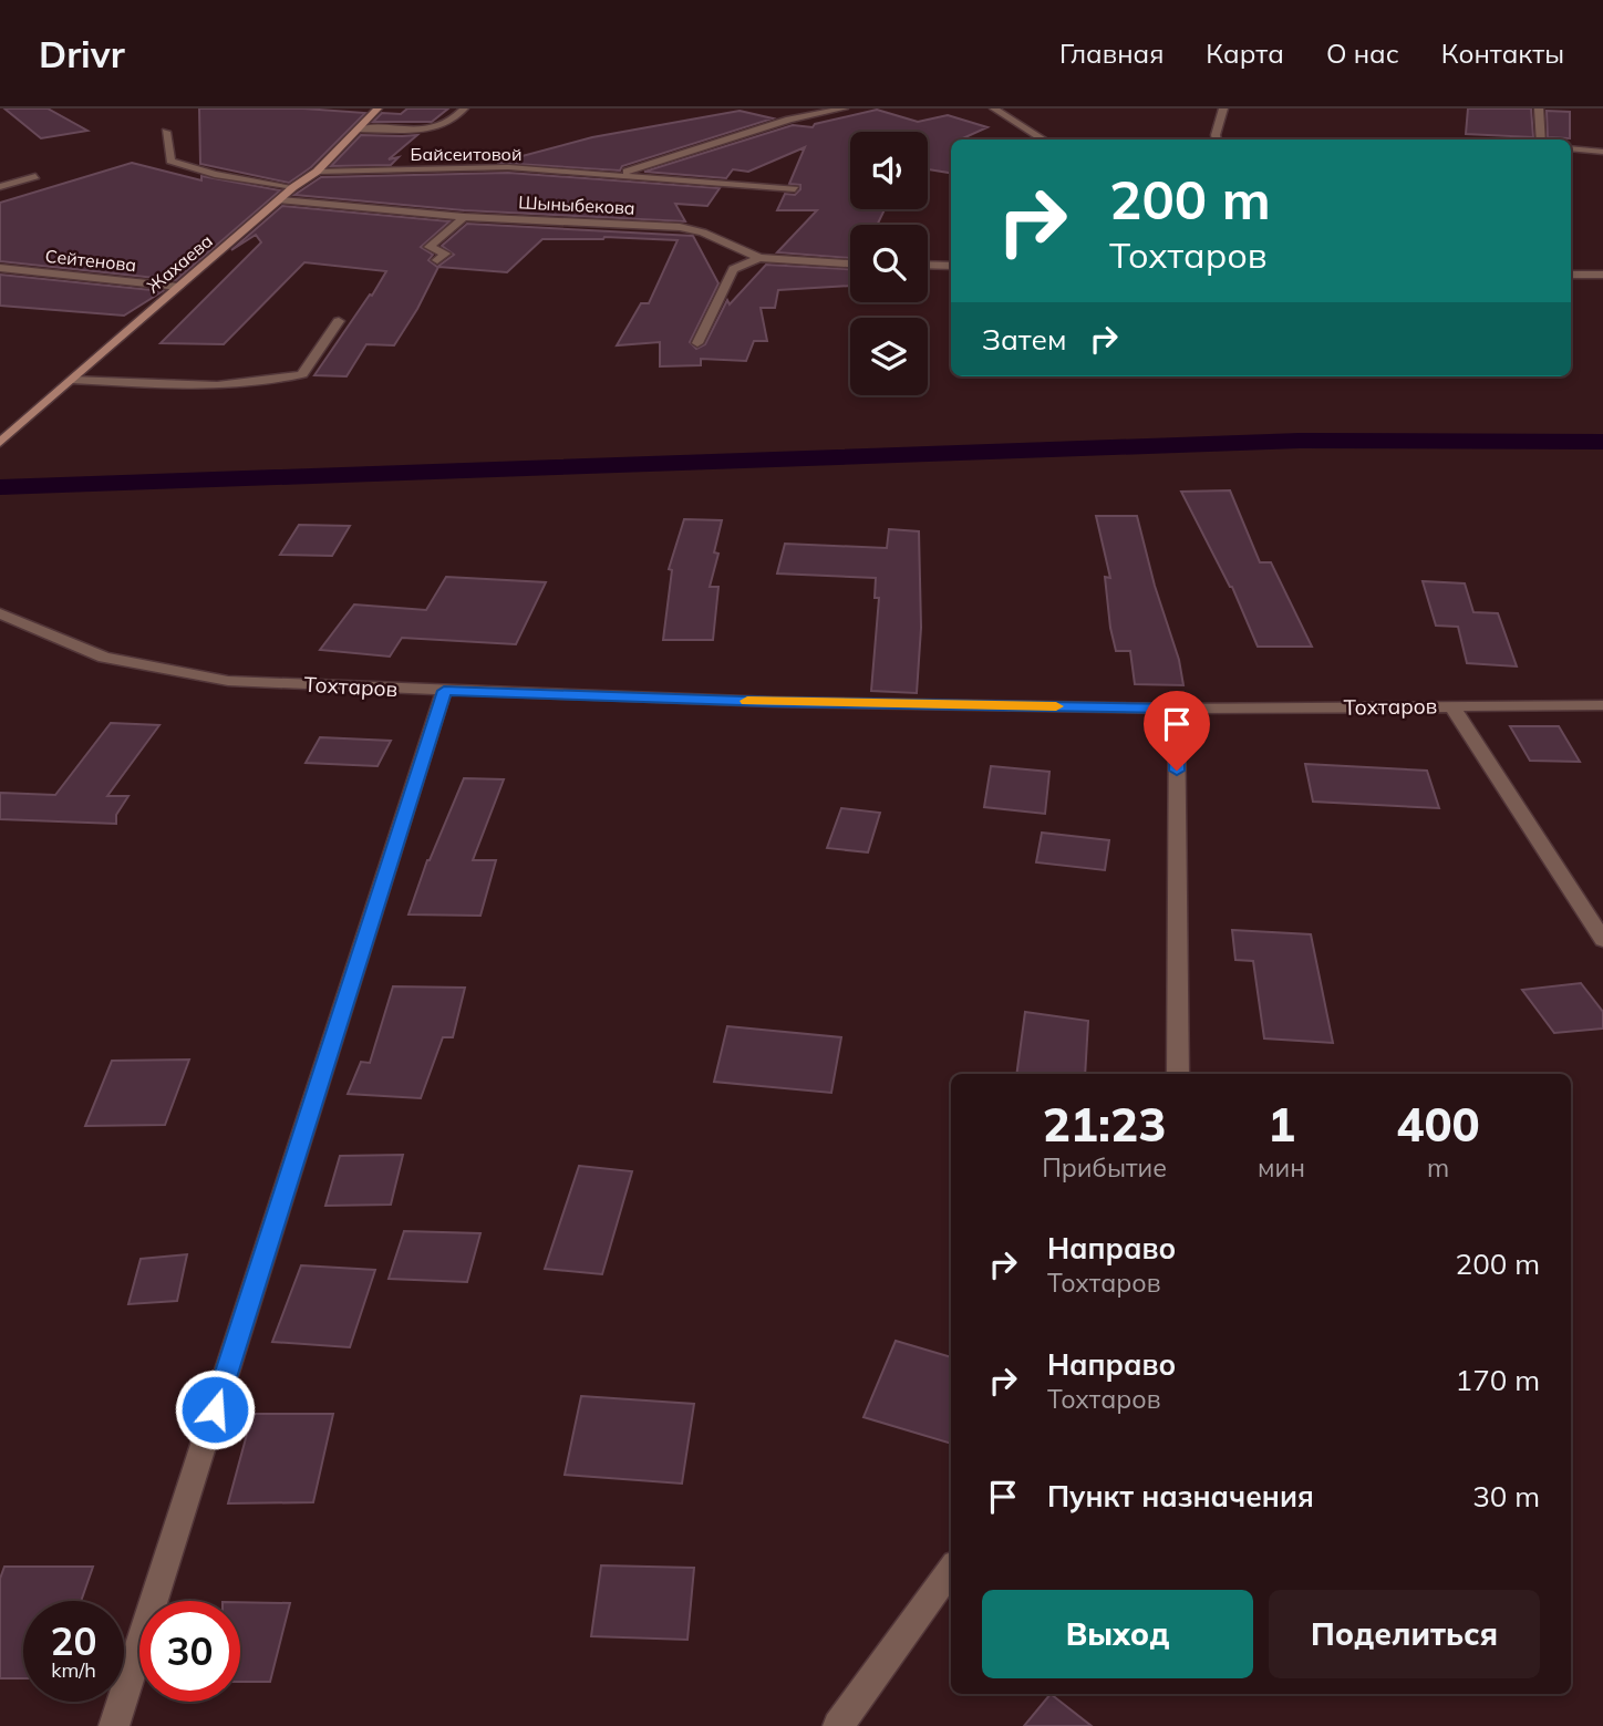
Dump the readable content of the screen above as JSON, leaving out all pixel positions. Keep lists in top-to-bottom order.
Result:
{
  "streets": {
    "street": [
      "Байсеитовой",
      "Шыныбекова",
      "Сейтенова",
      "Жахаева",
      "Тохтаров"
    ]
  },
  "crossings": [
    ["Байсеитовой", "Жахаева"],
    ["Шыныбекова", "Жахаева"],
    ["Сейтенова", "Жахаева"]
  ],
  "page": {
    "header": "Drivr",
    "nav": [
      "Главная",
      "Карта",
      "О нас",
      "Контакты"
    ],
    "turn": ["200 m", "Тохтаров"],
    "then": "Затем",
    "eta": [
      "21:23",
      "Прибытие",
      "1",
      "мин",
      "400",
      "m"
    ],
    "list": [
      {
        "name": "Направо",
        "note": "Тохтаров",
        "value": "200 m"
      },
      {
        "name": "Направо",
        "note": "Тохтаров",
        "value": "170 m"
      },
      {
        "name": "Пункт назначения",
        "value": "30 m"
      }
    ],
    "buttons": ["Выход", "Поделиться"],
    "speed": "20 km/h",
    "limit": "30"
  }
}
